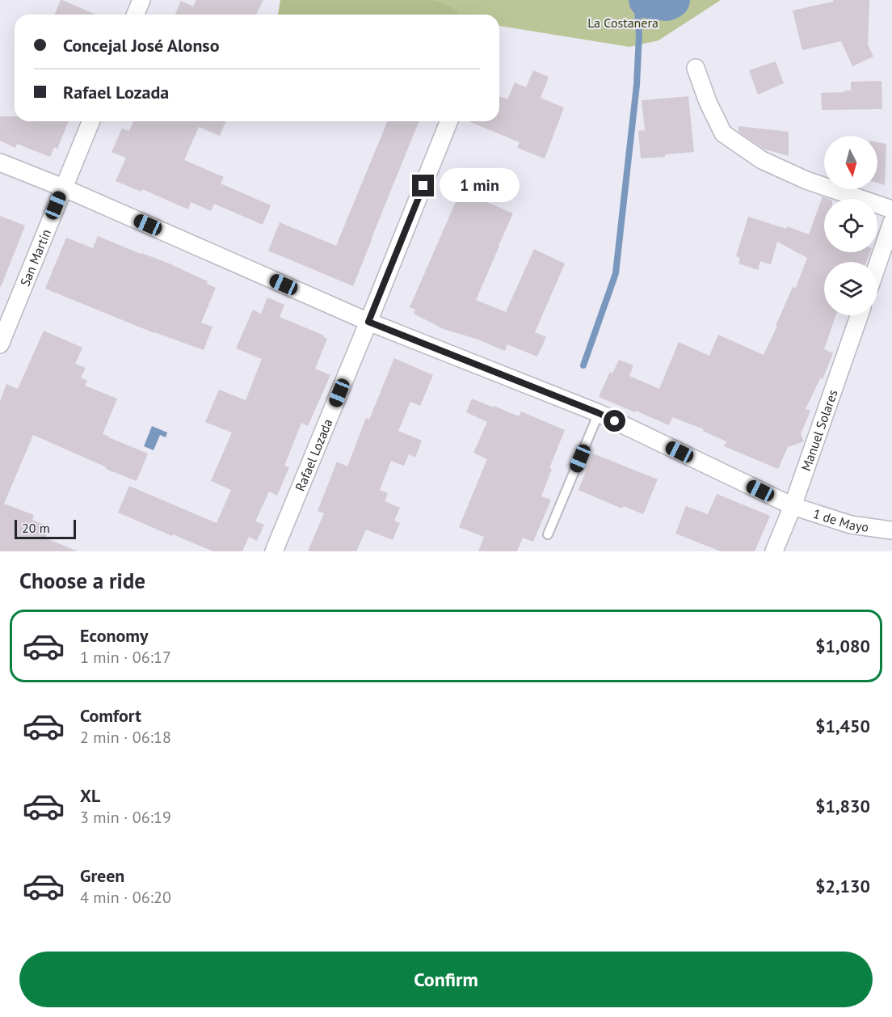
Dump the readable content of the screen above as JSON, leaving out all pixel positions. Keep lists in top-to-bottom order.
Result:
{
  "streets": {
    "street": [
      "San Martín",
      "Manuel Solares",
      "Rafael Lozada",
      "1 de Mayo"
    ]
  },
  "crossings": [
    ["San Martín", "1 de Mayo"],
    ["Manuel Solares", "1 de Mayo"],
    ["Rafael Lozada", "1 de Mayo"]
  ],
  "parks": ["La Costanera"],
  "scale_bar": "20 m",
  "north": "bottom",
  "page": {
    "banner": ["Concejal José Alonso", "Rafael Lozada"],
    "bubble": "1 min",
    "scale": "20 m",
    "heading": "Choose a ride",
    "list": [
      {
        "name": "Economy",
        "note": "1 min · 06:17",
        "value": "$1,080"
      },
      {
        "name": "Comfort",
        "note": "2 min · 06:18",
        "value": "$1,450"
      },
      {
        "name": "XL",
        "note": "3 min · 06:19",
        "value": "$1,830"
      },
      {
        "name": "Green",
        "note": "4 min · 06:20",
        "value": "$2,130"
      }
    ],
    "buttons": "Confirm"
  }
}
